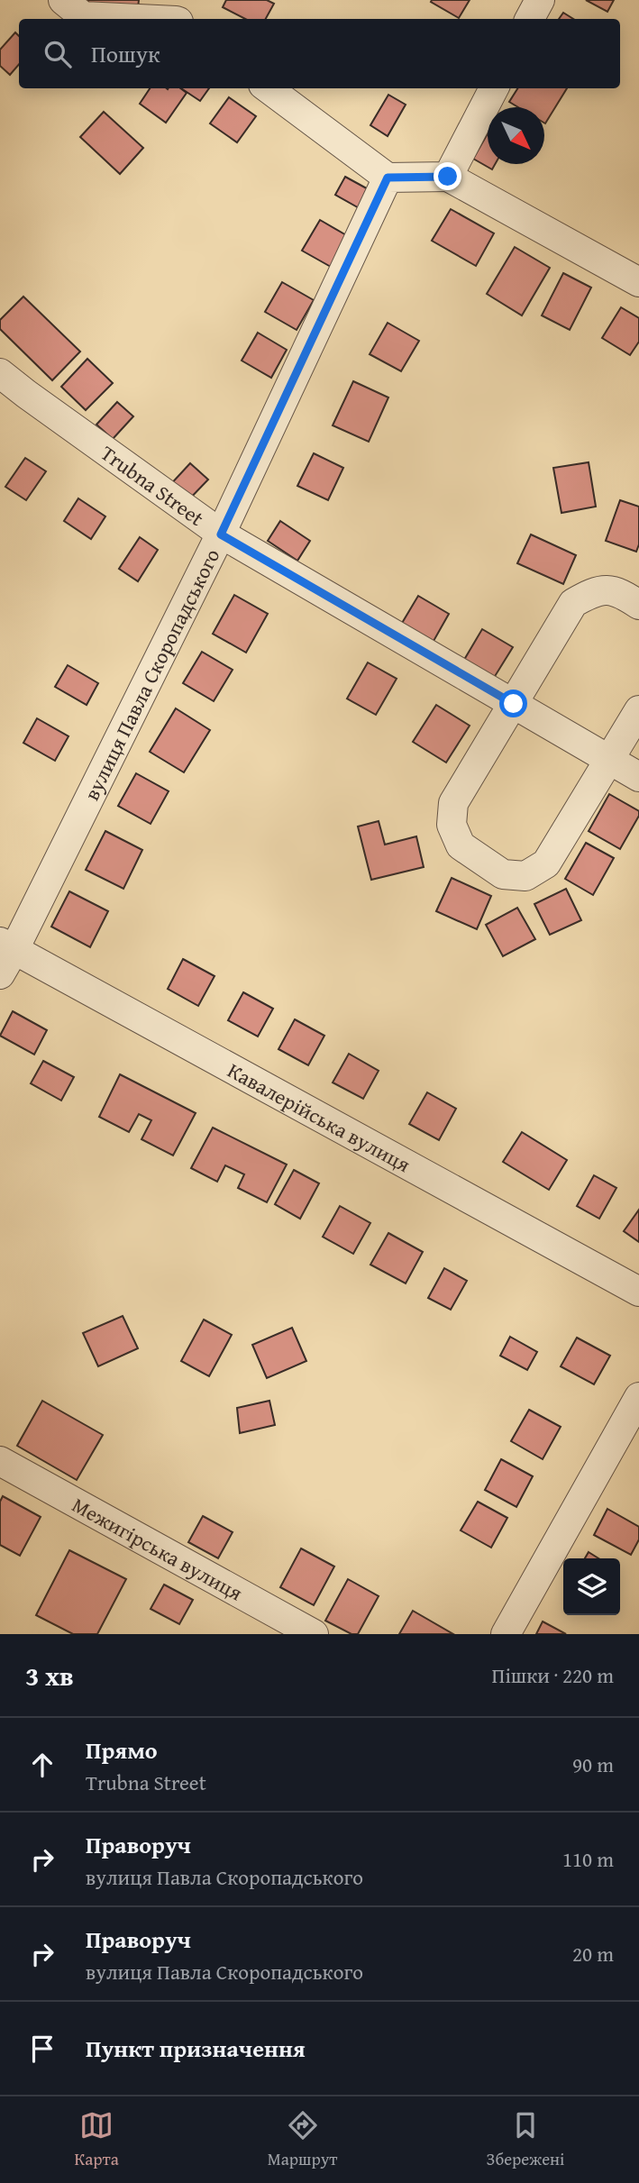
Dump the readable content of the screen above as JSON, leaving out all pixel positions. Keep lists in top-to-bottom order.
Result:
{
  "streets": {
    "street": [
      "Trubna Street",
      "вулиця Павла Скоропадського",
      "Кавалерійська вулиця",
      "Межигірська вулиця"
    ]
  },
  "crossings": [
    ["Trubna Street", "вулиця Павла Скоропадського"],
    ["вулиця Павла Скоропадського", "Кавалерійська вулиця"]
  ],
  "north": "bottom right",
  "page": {
    "search": "Пошук",
    "heading": ["3 хв", "Пішки · 220 m"],
    "list": [
      ["Прямо", "Trubna Street", "90 m"],
      ["Праворуч", "вулиця Павла Скоропадського", "110 m"],
      ["Праворуч", "вулиця Павла Скоропадського", "20 m"],
      "Пункт призначення"
    ],
    "nav": ["Карта", "Маршрут", "Збережені"]
  }
}
